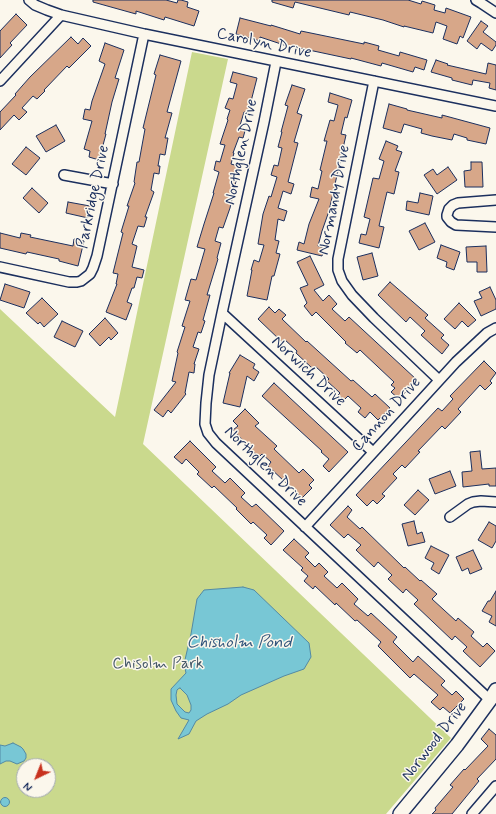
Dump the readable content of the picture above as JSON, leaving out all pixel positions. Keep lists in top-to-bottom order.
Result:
{
  "streets": {
    "main road": ["Norwood Drive"],
    "street": [
      "Carolyn Drive",
      "Northglen Drive",
      "Parkridge Drive",
      "Normandy Drive",
      "Norwich Drive",
      "Cannon Drive"
    ]
  },
  "crossings": [
    ["Carolyn Drive", "Northglen Drive"],
    ["Carolyn Drive", "Parkridge Drive"],
    ["Carolyn Drive", "Normandy Drive"],
    ["Northglen Drive", "Norwich Drive"],
    ["Northglen Drive", "Cannon Drive"],
    ["Northglen Drive", "Norwood Drive"],
    ["Normandy Drive", "Cannon Drive"],
    ["Norwich Drive", "Cannon Drive"]
  ],
  "water": ["Chisholm Pond"],
  "parks": ["Chisolm Park"],
  "north": "bottom left"
}
